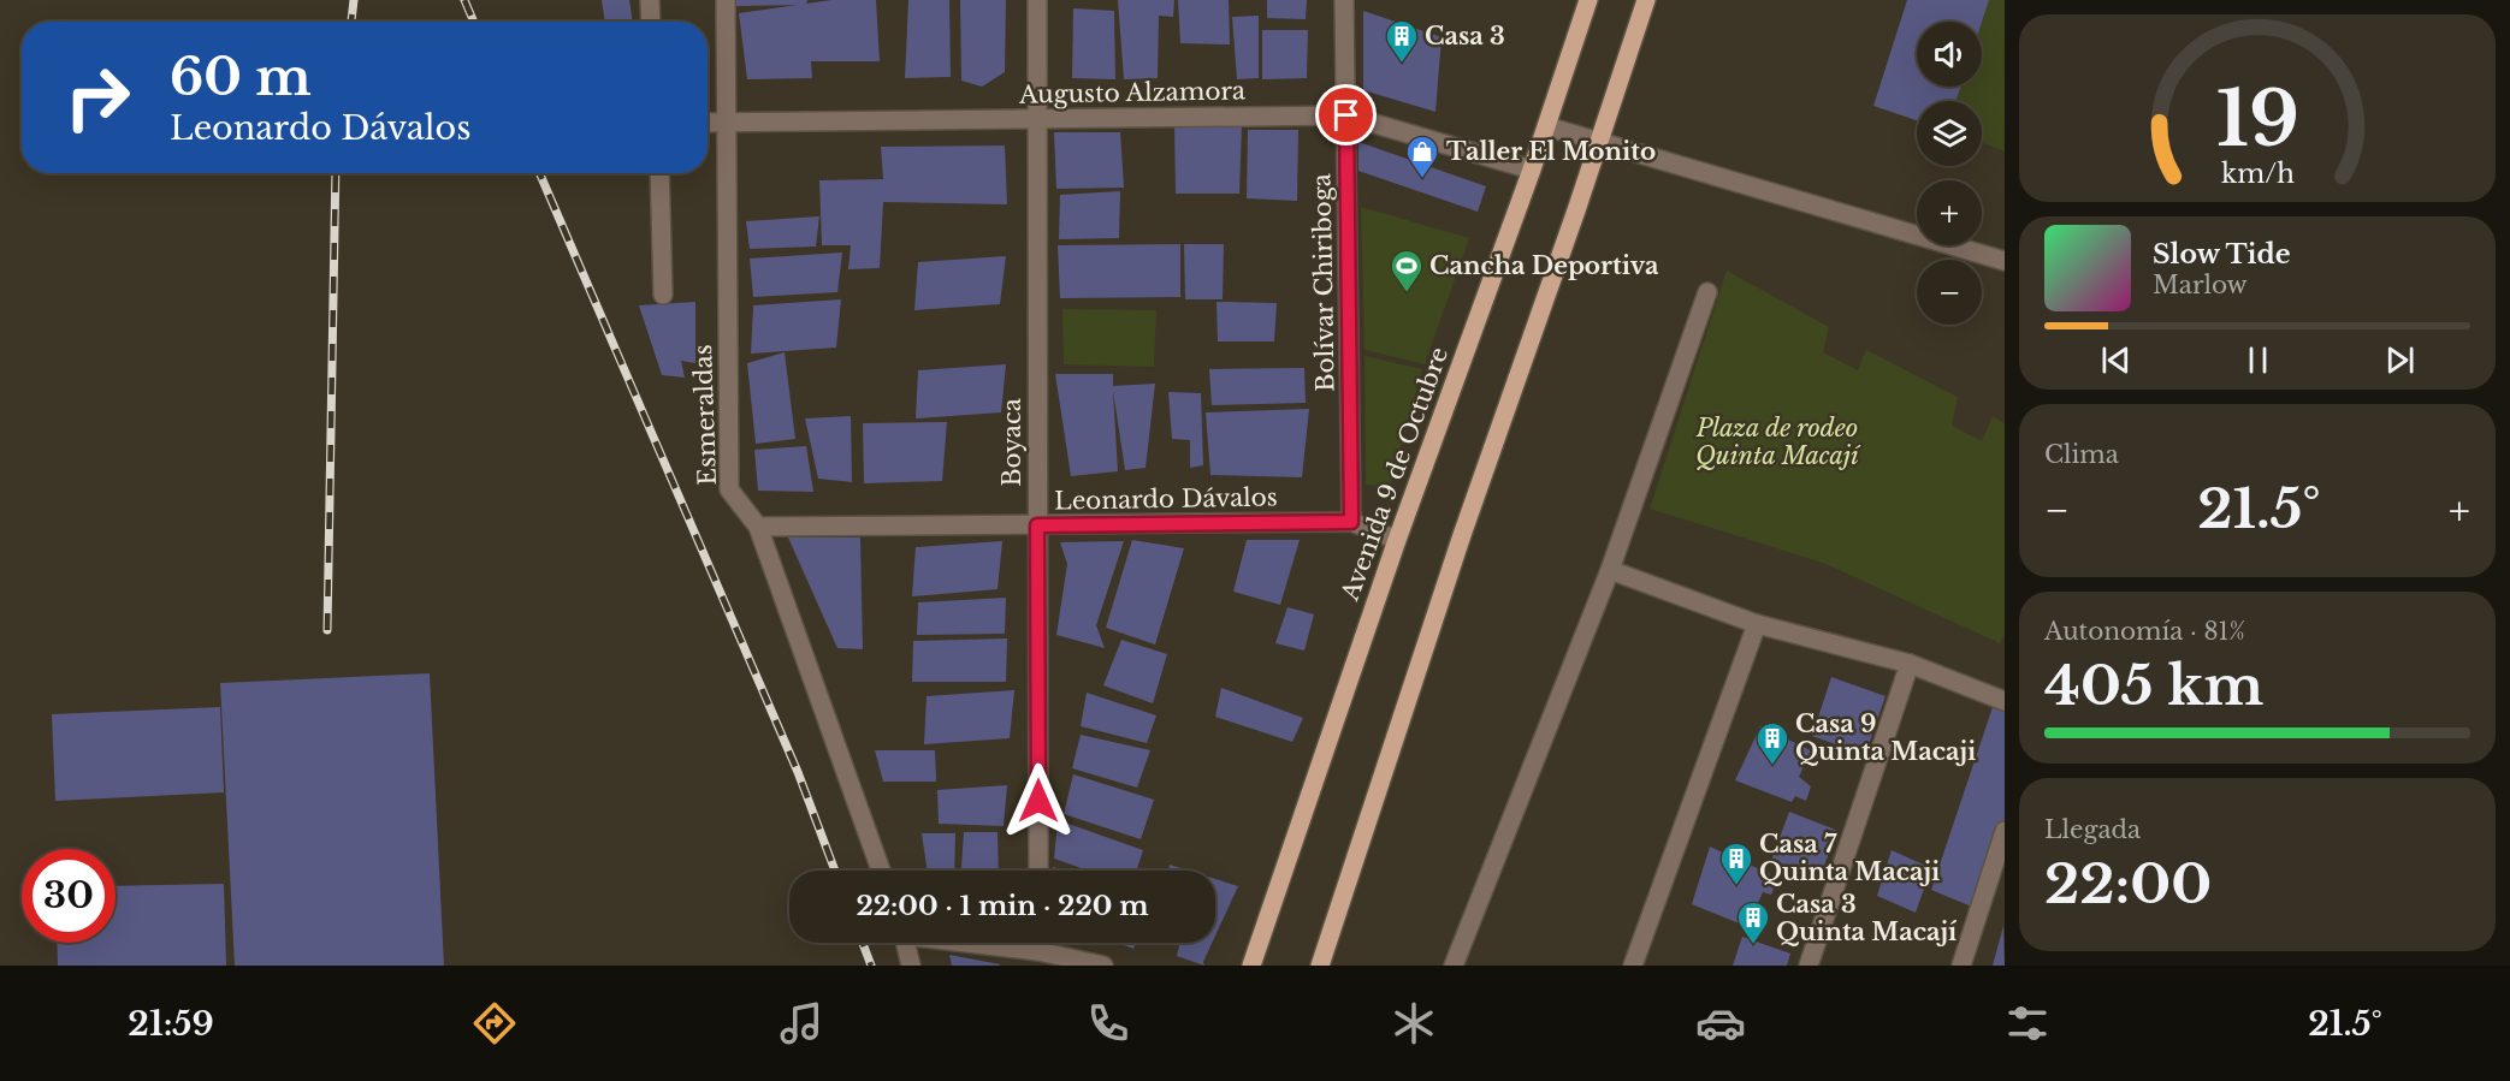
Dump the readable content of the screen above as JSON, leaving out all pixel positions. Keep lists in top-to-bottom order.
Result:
{
  "streets": {
    "main road": ["Avenida 9 de Octubre"],
    "street": [
      "Augusto Alzamora",
      "Bolívar Chiriboga",
      "Esmeraldas",
      "Boyaca",
      "Leonardo Dávalos"
    ]
  },
  "crossings": [
    ["Augusto Alzamora", "Bolívar Chiriboga"],
    ["Augusto Alzamora", "Esmeraldas"],
    ["Augusto Alzamora", "Boyaca"],
    ["Augusto Alzamora", "Avenida 9 de Octubre"],
    ["Bolívar Chiriboga", "Leonardo Dávalos"],
    ["Esmeraldas", "Leonardo Dávalos"],
    ["Boyaca", "Leonardo Dávalos"],
    ["Avenida 9 de Octubre", "Leonardo Dávalos"]
  ],
  "parks": ["Plaza de rodeo Quinta Macají"],
  "places": {
    "building": [
      "Casa 3",
      "Casa 9 Quinta Macaji",
      "Casa 7 Quinta Macaji",
      "Casa 3 Quinta Macají"
    ],
    "shop": ["Taller El Monito"],
    "sports": ["Cancha Deportiva"]
  },
  "page": {
    "map_buttons": ["+", "−"],
    "turn": ["60 m", "Leonardo Dávalos"],
    "song": ["Slow Tide", "Marlow"],
    "tile": [
      "Clima",
      ["Autonomía · 81%", "405 km"],
      ["Llegada", "22:00"]
    ],
    "heat": ["−", "21.5°", "+"],
    "limit": "30",
    "trip": "22:00 · 1 min · 220 m",
    "tabs": ["21:59", "21.5°"],
    "gauge": ["19", "km/h"]
  }
}
